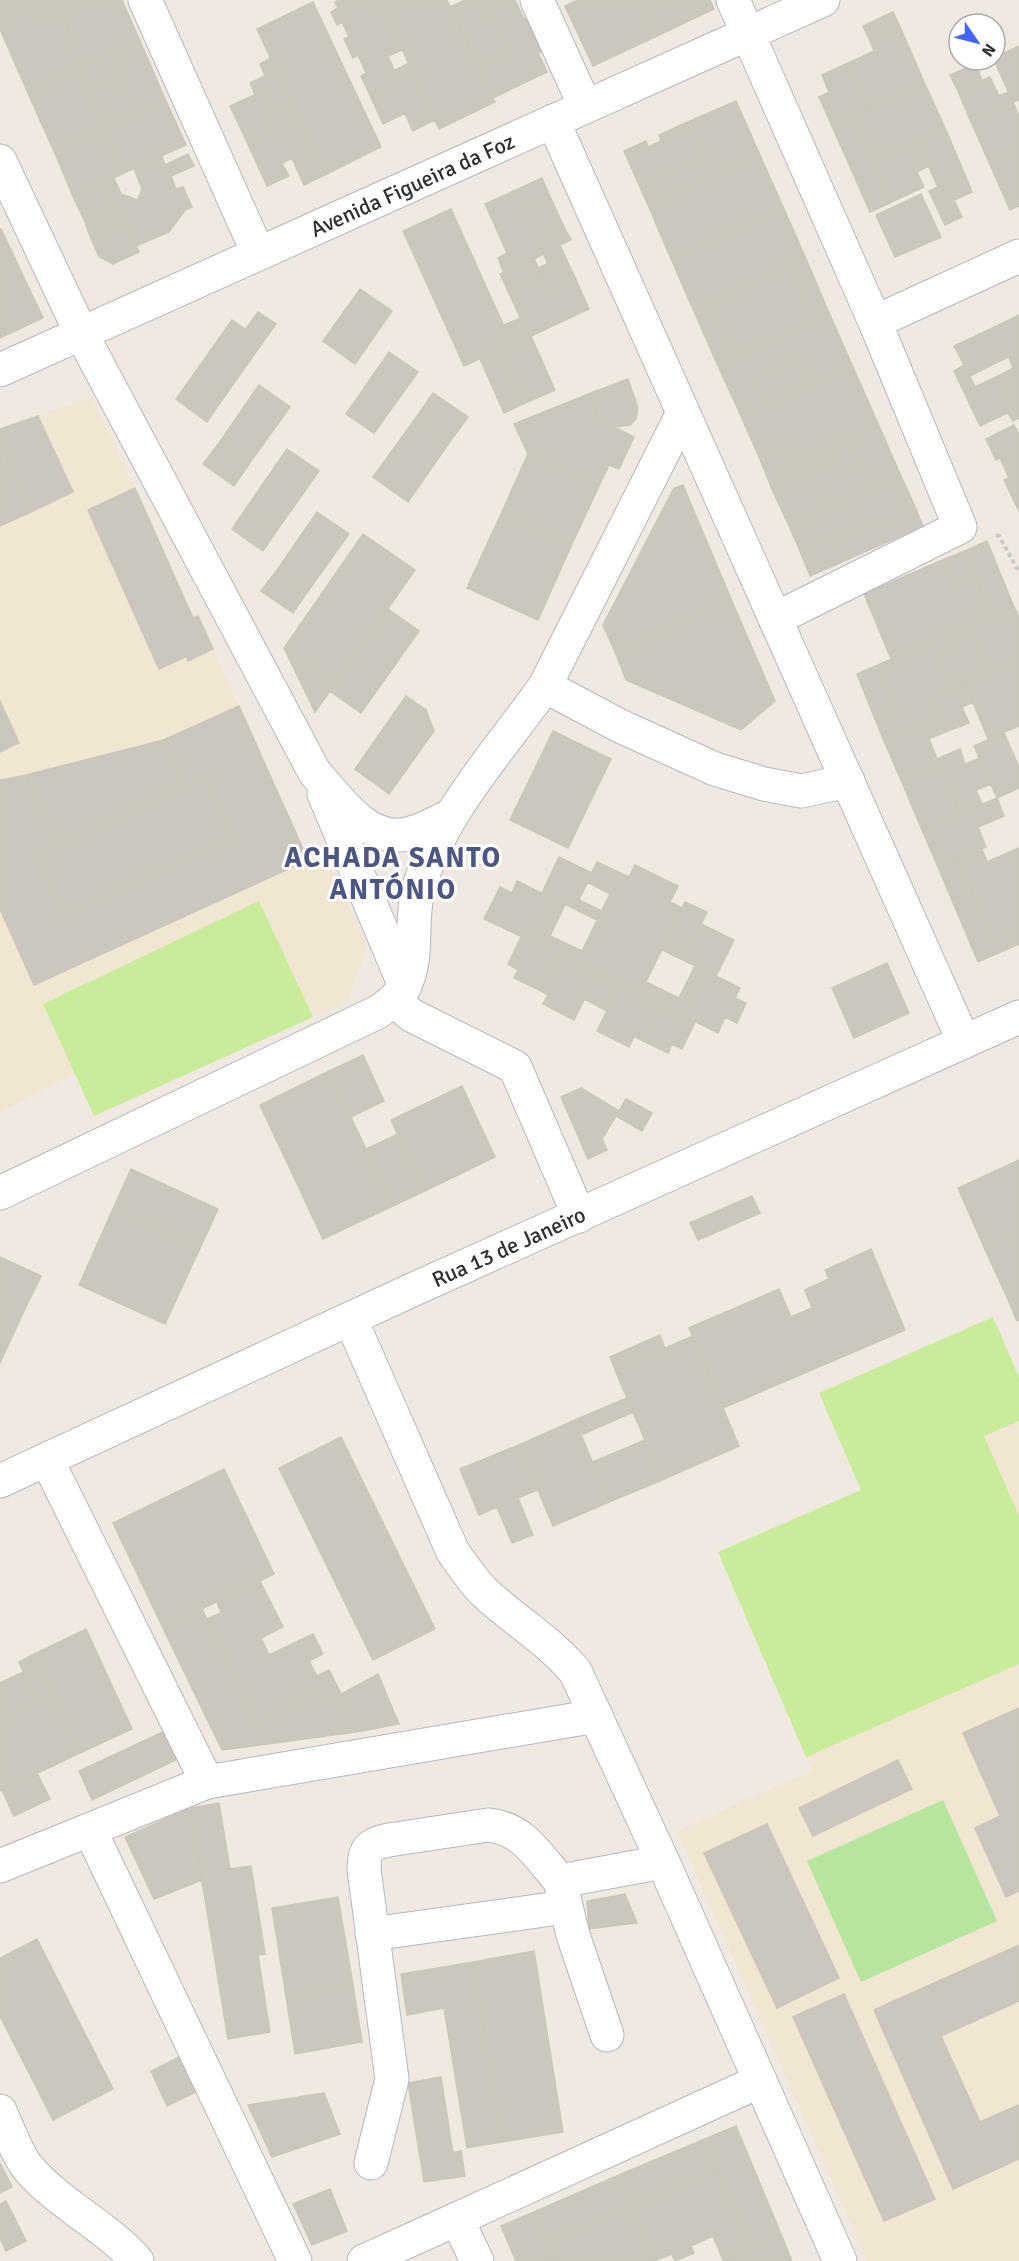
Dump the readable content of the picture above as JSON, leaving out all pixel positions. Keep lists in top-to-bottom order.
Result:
{
  "streets": {
    "street": ["Avenida Figueira da Foz", "Rua 13 de Janeiro"]
  },
  "districts": ["ACHADA SANTO ANTÓNIO"],
  "north": "bottom right"
}
